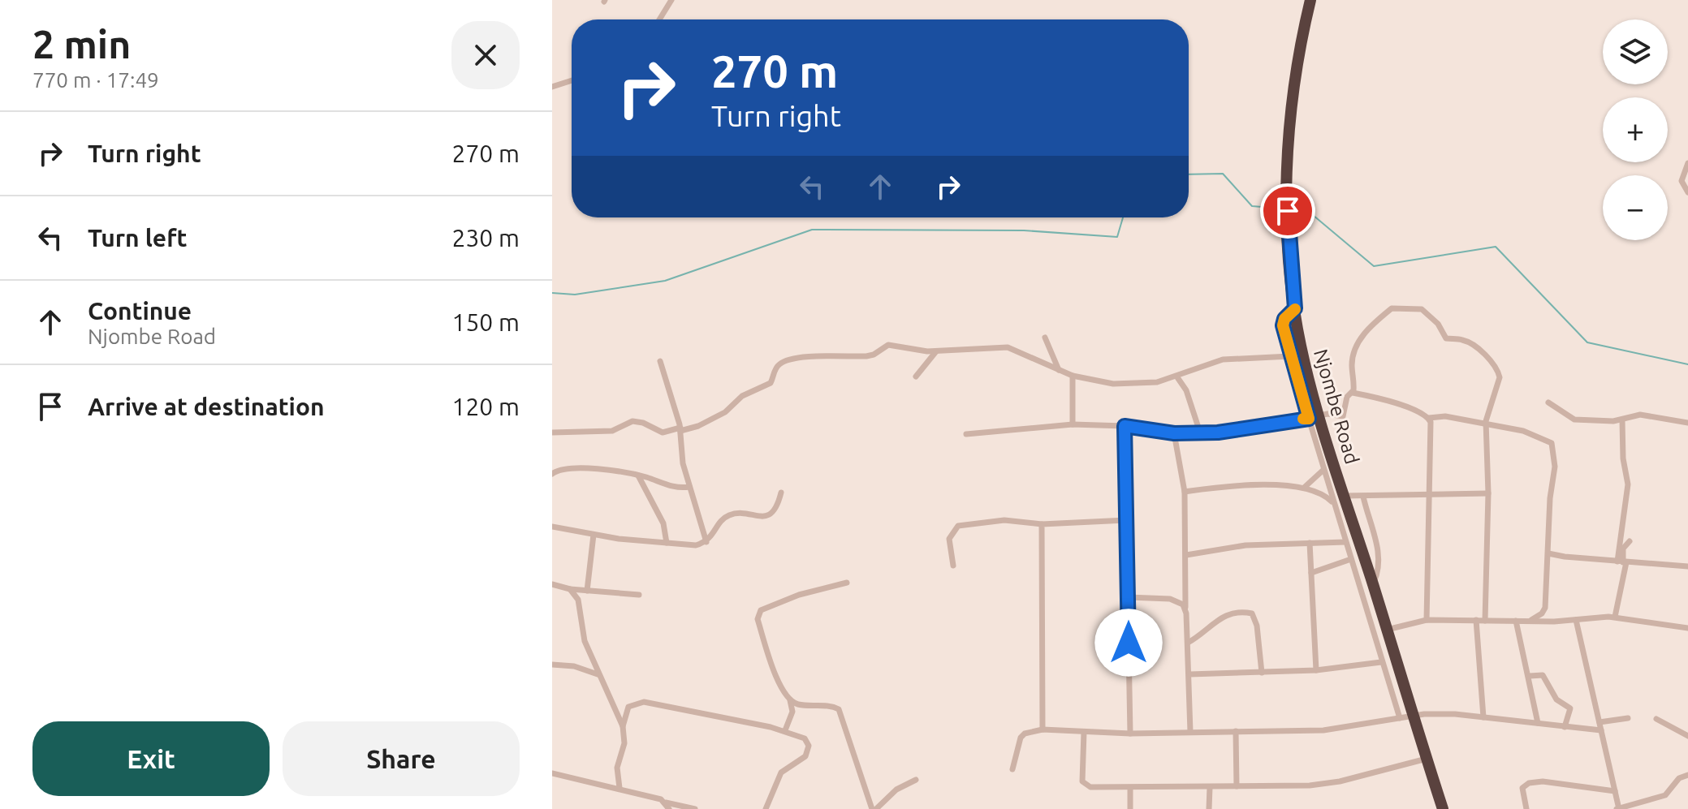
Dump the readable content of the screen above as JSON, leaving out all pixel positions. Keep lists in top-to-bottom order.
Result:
{
  "streets": {
    "highway": ["Njombe Road"]
  },
  "page": {
    "heading": ["2 min", "770 m · 17:49"],
    "map_buttons": ["+", "−"],
    "turn": ["270 m", "Turn right"],
    "list": [
      {
        "name": "Turn right",
        "value": "270 m"
      },
      {
        "name": "Turn left",
        "value": "230 m"
      },
      {
        "name": "Continue",
        "note": "Njombe Road",
        "value": "150 m"
      },
      {
        "name": "Arrive at destination",
        "value": "120 m"
      }
    ],
    "buttons": ["Exit", "Share"]
  }
}
